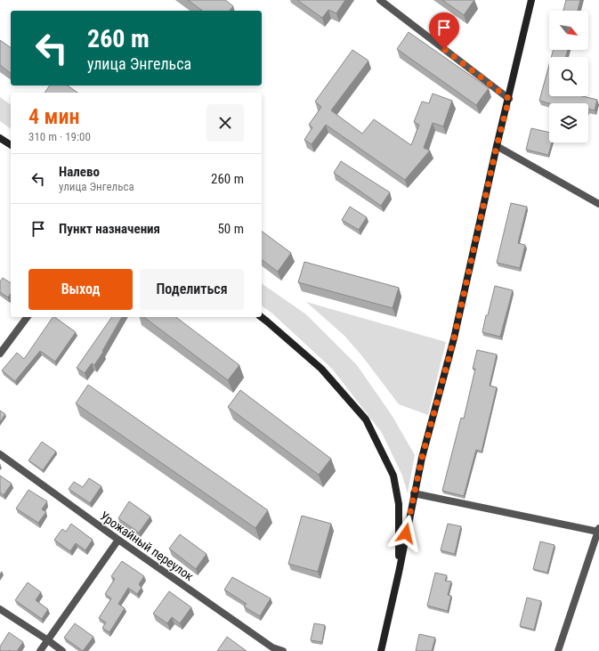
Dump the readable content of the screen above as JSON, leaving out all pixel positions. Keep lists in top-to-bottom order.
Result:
{
  "streets": {
    "street": ["Урожайный переулок"]
  },
  "north": "bottom right",
  "page": {
    "turn": ["260 m", "улица Энгельса"],
    "heading": ["4 мин", "310 m · 19:00"],
    "list": [
      {
        "name": "Налево",
        "note": "улица Энгельса",
        "value": "260 m"
      },
      {
        "name": "Пункт назначения",
        "value": "50 m"
      }
    ],
    "buttons": ["Выход", "Поделиться"]
  }
}
